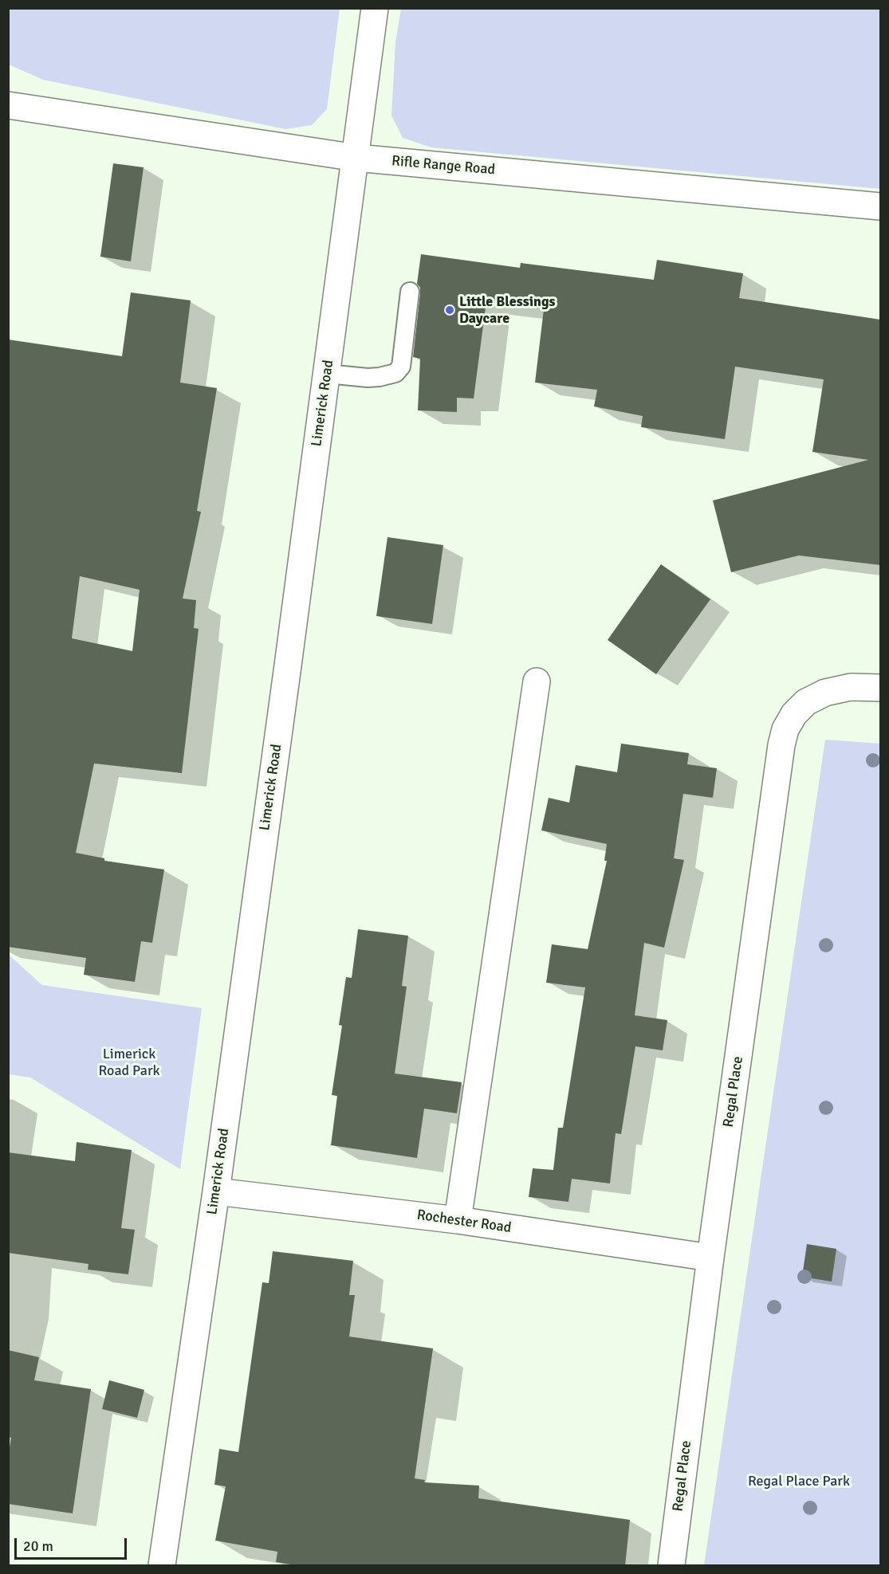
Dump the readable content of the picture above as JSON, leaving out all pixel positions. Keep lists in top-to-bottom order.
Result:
{
  "streets": {
    "street": [
      "Rifle Range Road",
      "Limerick Road",
      "Regal Place",
      "Rochester Road"
    ]
  },
  "crossings": [
    ["Rifle Range Road", "Limerick Road"],
    ["Limerick Road", "Rochester Road"],
    ["Regal Place", "Rochester Road"]
  ],
  "parks": ["Limerick Road Park", "Regal Place Park"],
  "places": ["Little Blessings Daycare"],
  "scale_bar": "20 m"
}
